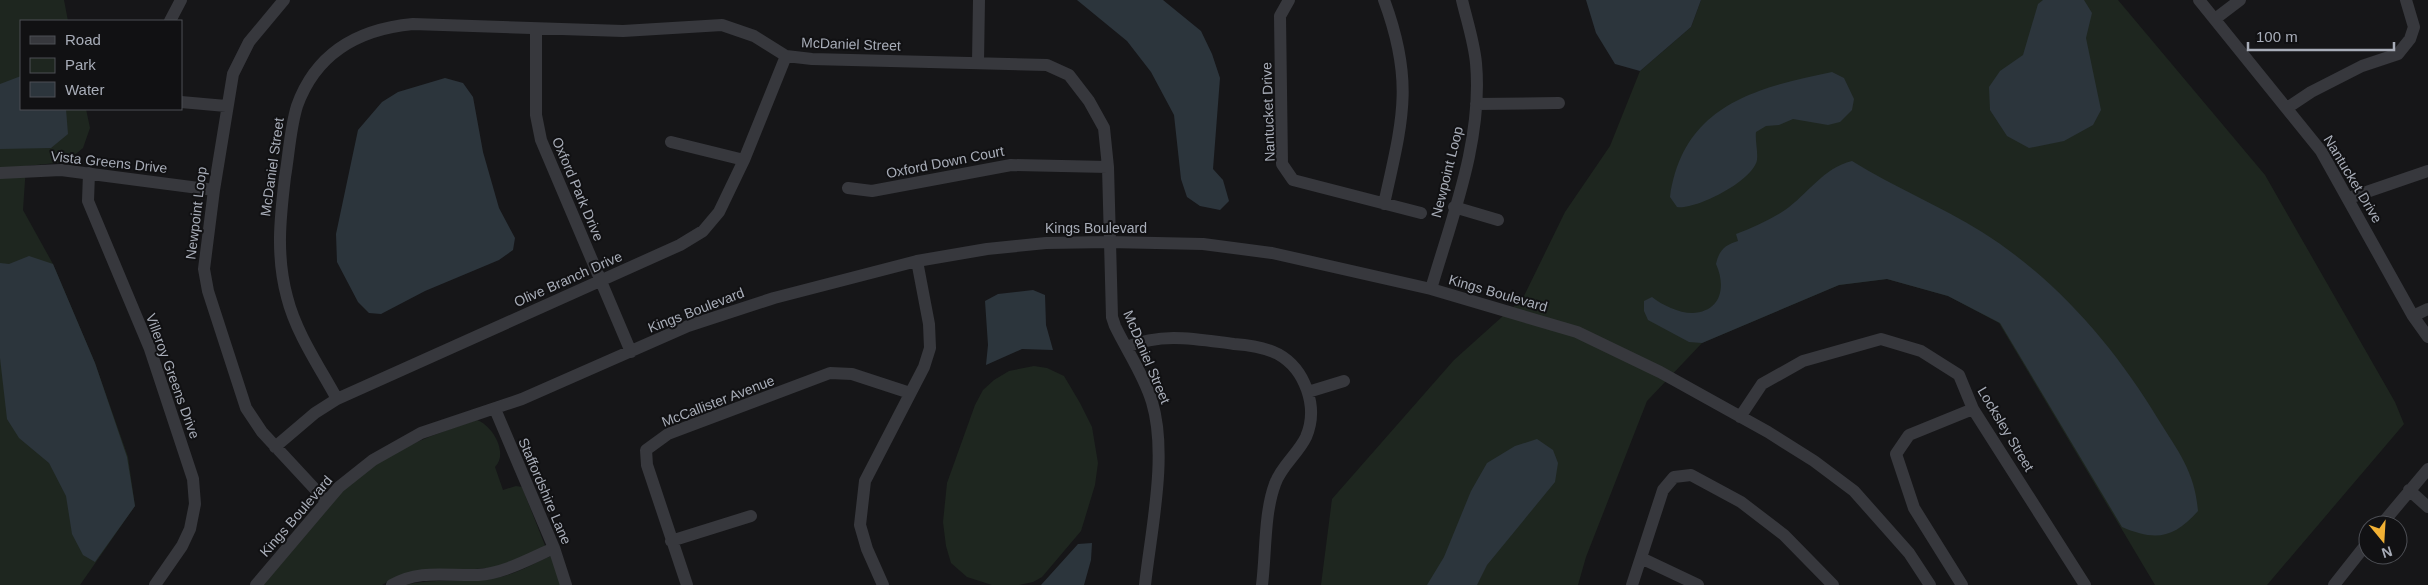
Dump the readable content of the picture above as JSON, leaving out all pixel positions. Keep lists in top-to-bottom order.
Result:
{
  "streets": {
    "street": [
      "McDaniel Street",
      "Nantucket Drive",
      "Vista Greens Drive",
      "Oxford Down Court",
      "Newpoint Loop",
      "Oxford Park Drive",
      "Kings Boulevard",
      "Olive Branch Drive",
      "Villeroy Greens Drive",
      "McCallister Avenue",
      "Locksley Street",
      "Staffordshire Lane"
    ]
  },
  "crossings": [
    ["McDaniel Street", "Oxford Down Court"],
    ["McDaniel Street", "Oxford Park Drive"],
    ["McDaniel Street", "Kings Boulevard"],
    ["McDaniel Street", "Olive Branch Drive"],
    ["Vista Greens Drive", "Newpoint Loop"],
    ["Vista Greens Drive", "Villeroy Greens Drive"],
    ["Newpoint Loop", "Kings Boulevard"],
    ["Newpoint Loop", "Olive Branch Drive"],
    ["Oxford Park Drive", "Kings Boulevard"],
    ["Oxford Park Drive", "Olive Branch Drive"],
    ["Kings Boulevard", "Locksley Street"],
    ["Kings Boulevard", "Staffordshire Lane"]
  ],
  "legend": ["Road", "Park", "Water"],
  "scale_bar": "100 m",
  "north": "bottom"
}
